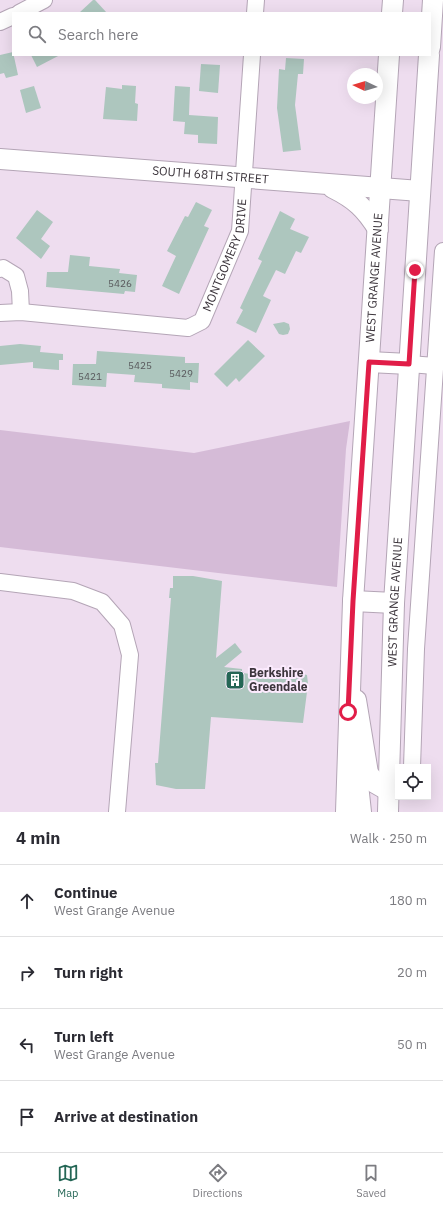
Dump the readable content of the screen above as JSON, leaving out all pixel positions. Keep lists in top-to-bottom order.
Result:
{
  "streets": {
    "street": ["SOUTH 68TH STREET", "MONTGOMERY DRIVE", "WEST GRANGE AVENUE"]
  },
  "crossings": [
    ["SOUTH 68TH STREET", "MONTGOMERY DRIVE"],
    ["SOUTH 68TH STREET", "WEST GRANGE AVENUE"]
  ],
  "places": {
    "building": ["Berkshire Greendale"]
  },
  "house_numbers": [
    "5426",
    "5425",
    "5429",
    "5421"
  ],
  "north": "left",
  "page": {
    "search": "Search here",
    "heading": ["4 min", "Walk · 250 m"],
    "list": [
      ["Continue", "West Grange Avenue", "180 m"],
      ["Turn right", "20 m"],
      ["Turn left", "West Grange Avenue", "50 m"],
      "Arrive at destination"
    ],
    "nav": ["Map", "Directions", "Saved"]
  }
}
